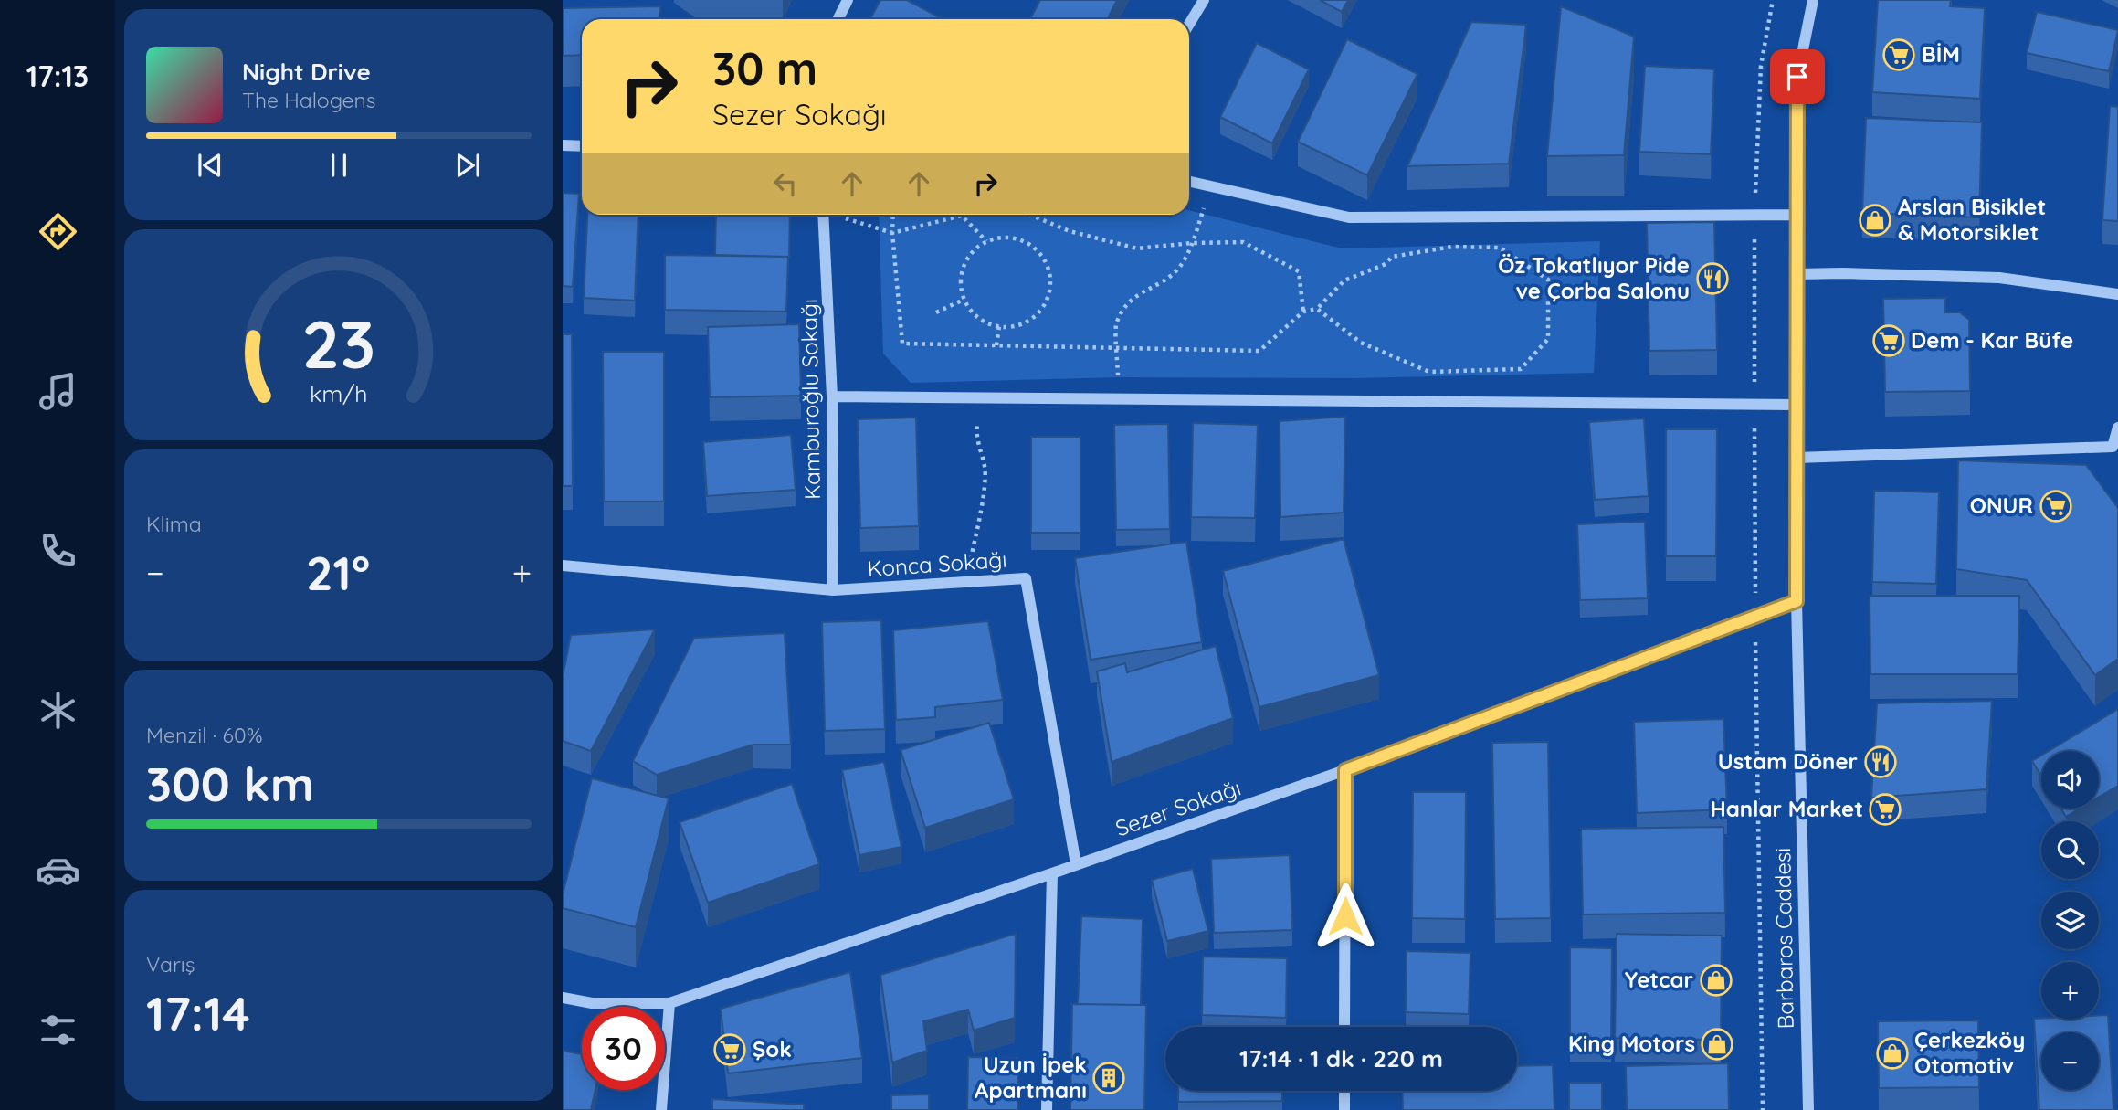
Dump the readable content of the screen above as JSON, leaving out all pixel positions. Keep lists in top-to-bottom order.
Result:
{
  "streets": {
    "street": [
      "Kamburoğlu Sokağı",
      "Konca Sokağı",
      "Sezer Sokağı",
      "Barbaros Caddesi"
    ]
  },
  "crossings": [
    ["Kamburoğlu Sokağı", "Konca Sokağı"],
    ["Konca Sokağı", "Sezer Sokağı"],
    ["Sezer Sokağı", "Barbaros Caddesi"]
  ],
  "places": {
    "supermarket": [
      "BİM",
      "Dem - Kar Büfe",
      "ONUR",
      "Hanlar Market",
      "Şok"
    ],
    "shop": [
      "Arslan Bisiklet & Motorsiklet",
      "Yetcar",
      "King Motors",
      "Çerkezköy Otomotiv"
    ],
    "restaurant": ["Öz Tokatlıyor Pide ve Çorba Salonu", "Ustam Döner"],
    "building": ["Uzun İpek Apartmanı"]
  },
  "page": {
    "tabs": "17:13",
    "turn": ["30 m", "Sezer Sokağı"],
    "song": ["Night Drive", "The Halogens"],
    "tile": [
      "Klima",
      ["Menzil · 60%", "300 km"],
      ["Varış", "17:14"]
    ],
    "heat": ["−", "21°", "+"],
    "map_buttons": ["+", "−"],
    "limit": "30",
    "trip": "17:14 · 1 dk · 220 m",
    "gauge": ["23", "km/h"]
  }
}
